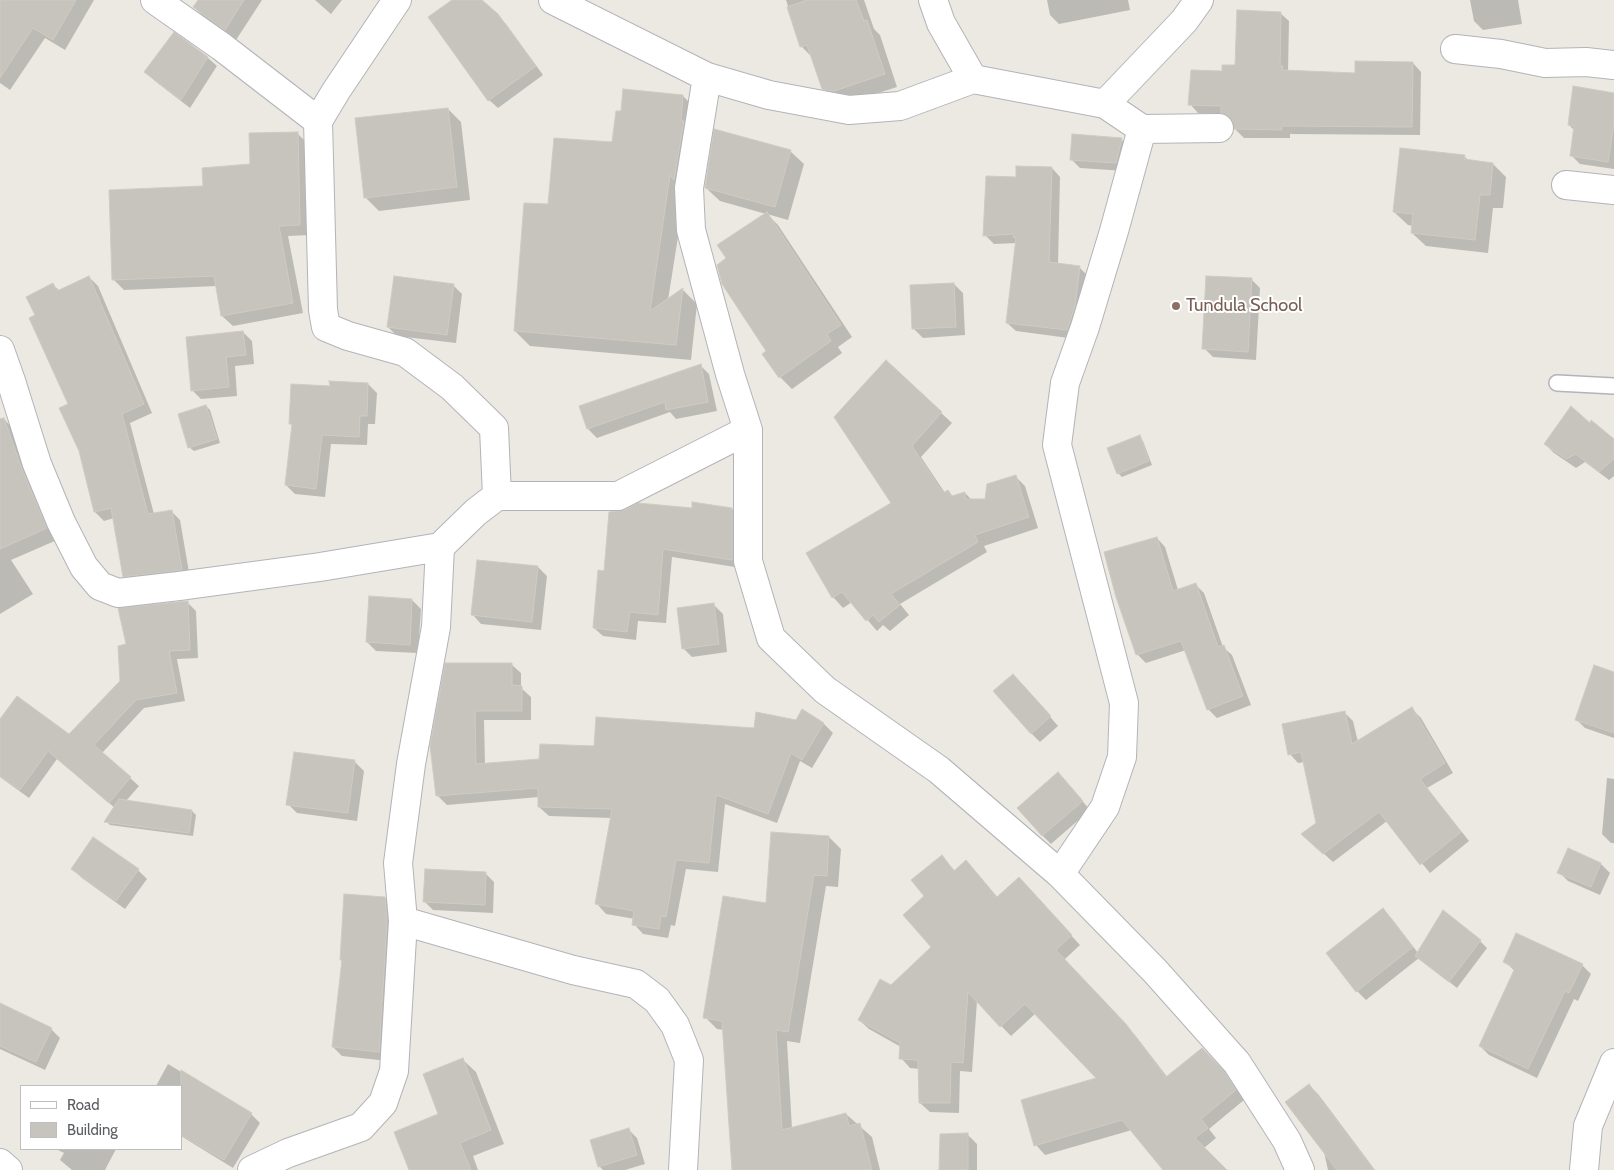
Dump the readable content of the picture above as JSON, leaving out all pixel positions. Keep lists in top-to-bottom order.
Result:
{
  "places": ["Tundula School"],
  "legend": ["Road", "Building"]
}
